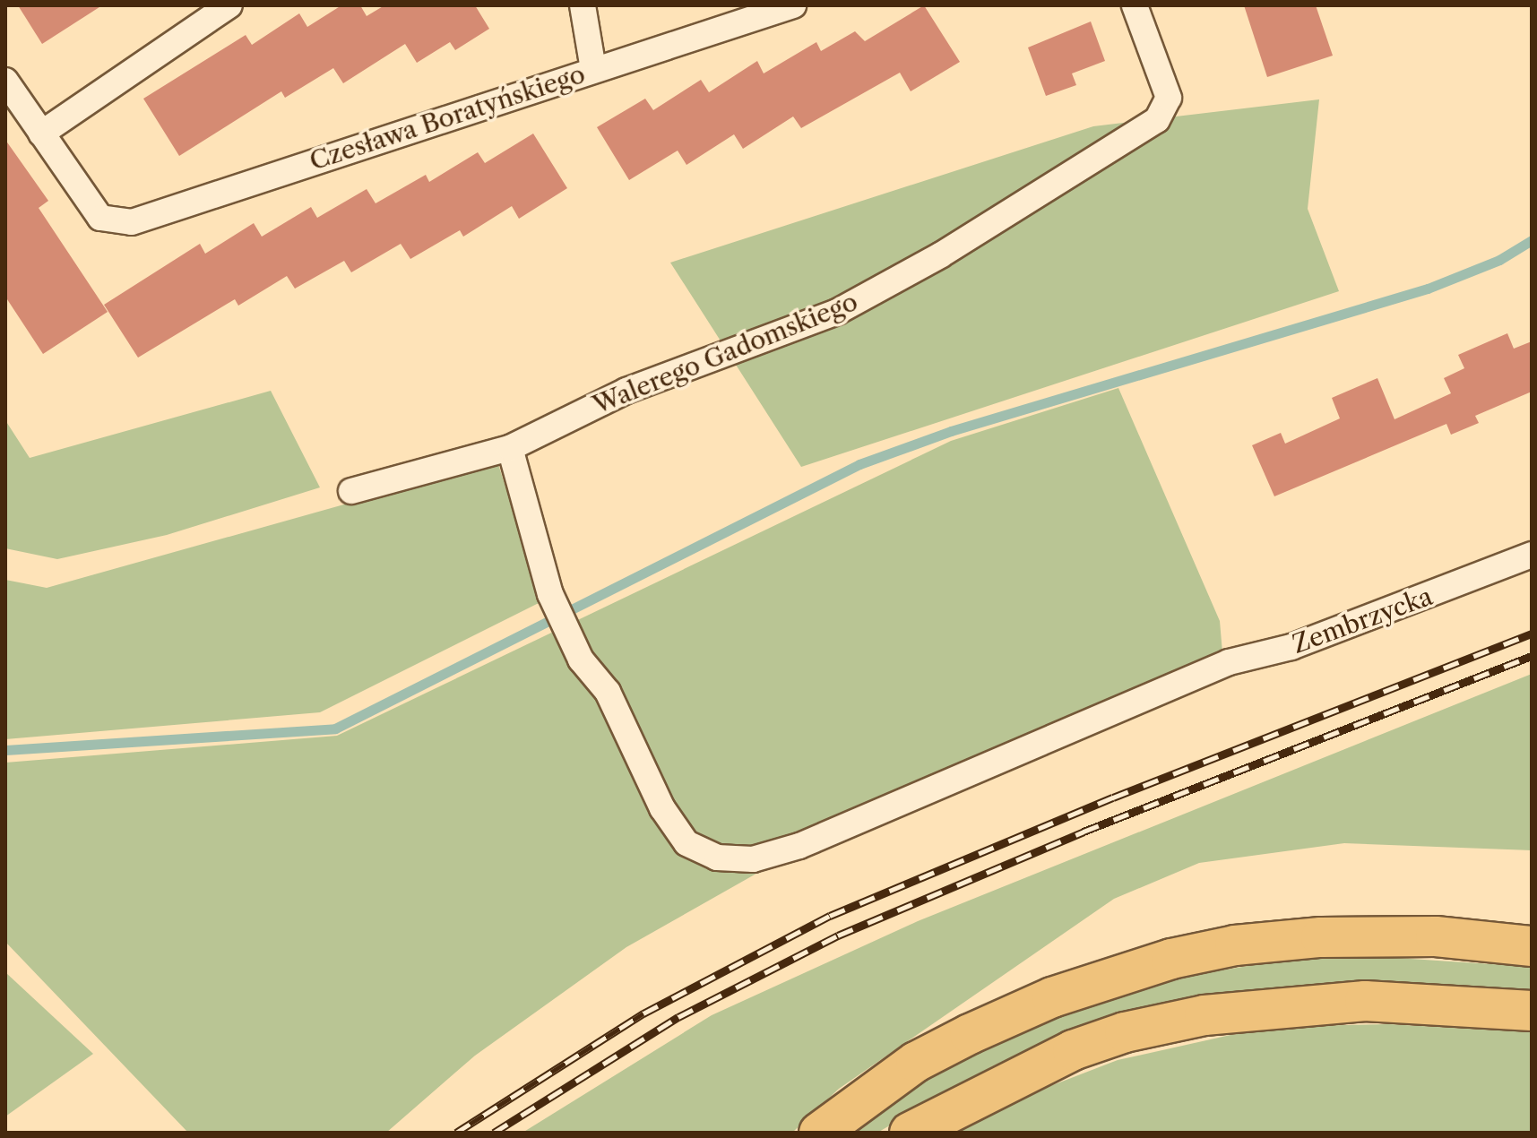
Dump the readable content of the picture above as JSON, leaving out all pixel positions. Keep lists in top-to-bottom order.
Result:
{
  "streets": {
    "street": ["Czesława Boratyńskiego", "Walerego Gadomskiego", "Zembrzycka"]
  },
  "crossings": [
    ["Walerego Gadomskiego", "Zembrzycka"]
  ]
}
